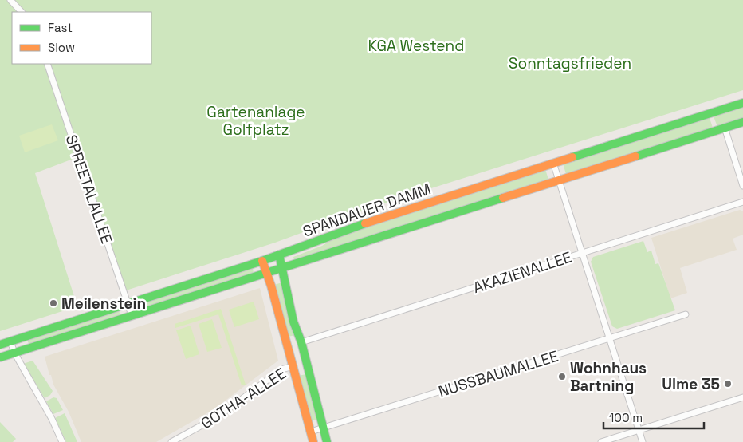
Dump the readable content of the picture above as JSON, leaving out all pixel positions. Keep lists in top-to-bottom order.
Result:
{
  "streets": {
    "main road": ["SPANDAUER DAMM"],
    "street": [
      "SPREETALALLEE",
      "AKAZIENALLEE",
      "NUSSBAUMALLEE",
      "GOTHA-ALLEE"
    ]
  },
  "crossings": [
    ["SPREETALALLEE", "SPANDAUER DAMM"]
  ],
  "parks": ["KGA Westend", "Sonntagsfrieden", "Gartenanlage Golfplatz"],
  "places": ["Meilenstein", "Wohnhaus Bartning", "Ulme 35"],
  "legend": ["Fast", "Slow"],
  "scale_bar": "100 m"
}
